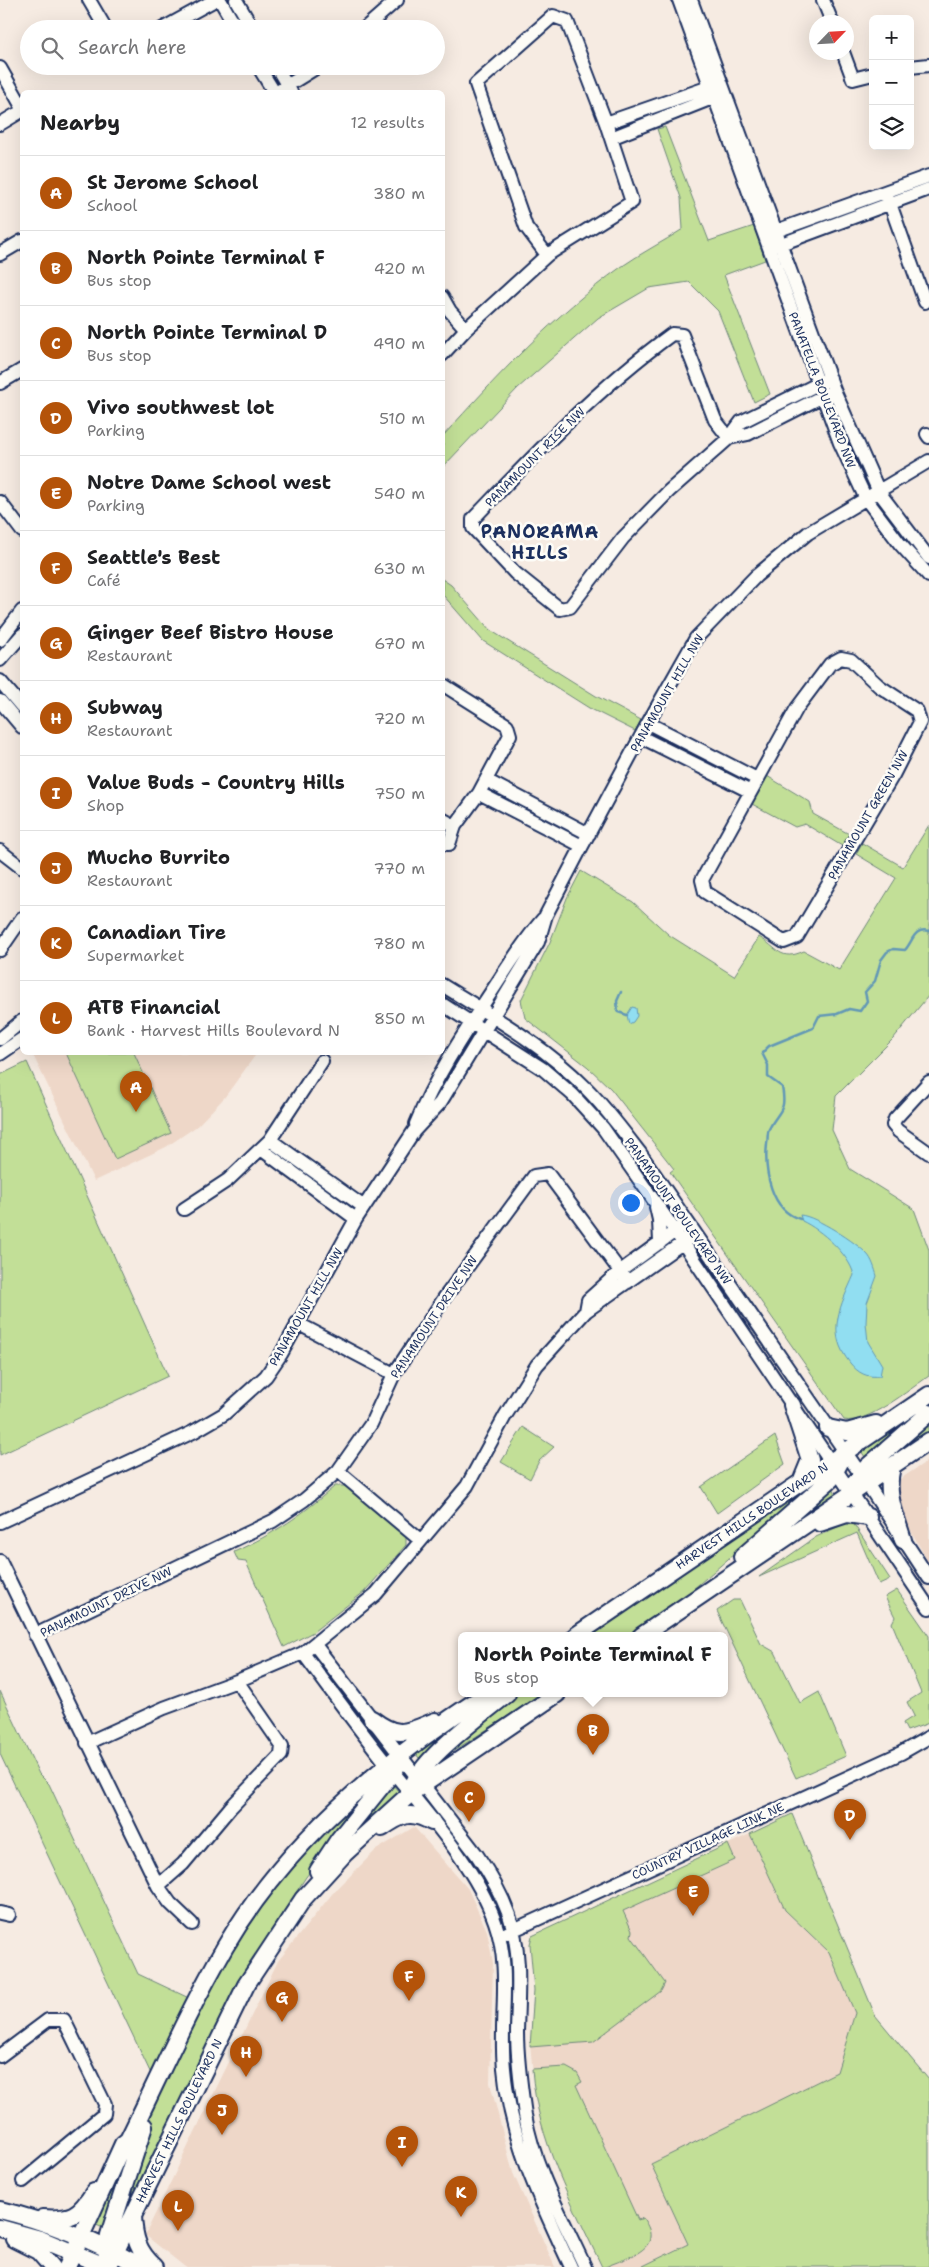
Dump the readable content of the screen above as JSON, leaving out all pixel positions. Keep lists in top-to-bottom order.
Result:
{
  "streets": {
    "main road": ["HARVEST HILLS BOULEVARD N"],
    "street": [
      "PANATELLA BOULEVARD NW",
      "PANAMOUNT RISE NW",
      "PANAMOUNT HILL NW",
      "PANAMOUNT GREEN NW",
      "PANAMOUNT BOULEVARD NW",
      "PANAMOUNT DRIVE NW",
      "COUNTRY VILLAGE LINK NE"
    ]
  },
  "crossings": [
    ["PANATELLA BOULEVARD NW", "PANAMOUNT RISE NW"],
    ["PANATELLA BOULEVARD NW", "PANAMOUNT HILL NW"],
    ["PANAMOUNT HILL NW", "PANAMOUNT BOULEVARD NW"],
    ["PANAMOUNT BOULEVARD NW", "HARVEST HILLS BOULEVARD N"]
  ],
  "districts": ["PANORAMA HILLS"],
  "north": "top right",
  "page": {
    "map_buttons": ["+", "−"],
    "search": "Search here",
    "heading": ["Nearby", "12 results"],
    "list": [
      {
        "mark": "A",
        "name": "St Jerome School",
        "note": "School",
        "value": "380 m"
      },
      {
        "mark": "B",
        "name": "North Pointe Terminal F",
        "note": "Bus stop",
        "value": "420 m"
      },
      {
        "mark": "C",
        "name": "North Pointe Terminal D",
        "note": "Bus stop",
        "value": "490 m"
      },
      {
        "mark": "D",
        "name": "Vivo southwest lot",
        "note": "Parking",
        "value": "510 m"
      },
      {
        "mark": "E",
        "name": "Notre Dame School west",
        "note": "Parking",
        "value": "540 m"
      },
      {
        "mark": "F",
        "name": "Seattle's Best",
        "note": "Café",
        "value": "630 m"
      },
      {
        "mark": "G",
        "name": "Ginger Beef Bistro House",
        "note": "Restaurant",
        "value": "670 m"
      },
      {
        "mark": "H",
        "name": "Subway",
        "note": "Restaurant",
        "value": "720 m"
      },
      {
        "mark": "I",
        "name": "Value Buds - Country Hills",
        "note": "Shop",
        "value": "750 m"
      },
      {
        "mark": "J",
        "name": "Mucho Burrito",
        "note": "Restaurant",
        "value": "770 m"
      },
      {
        "mark": "K",
        "name": "Canadian Tire",
        "note": "Supermarket",
        "value": "780 m"
      },
      {
        "mark": "L",
        "name": "ATB Financial",
        "note": "Bank · Harvest Hills Boulevard N",
        "value": "850 m"
      }
    ],
    "pins": [
      "A",
      "B",
      "C",
      "D",
      "E",
      "F",
      "G",
      "H",
      "J",
      "I",
      "K",
      "L"
    ],
    "popup": ["North Pointe Terminal F", "Bus stop"]
  }
}
